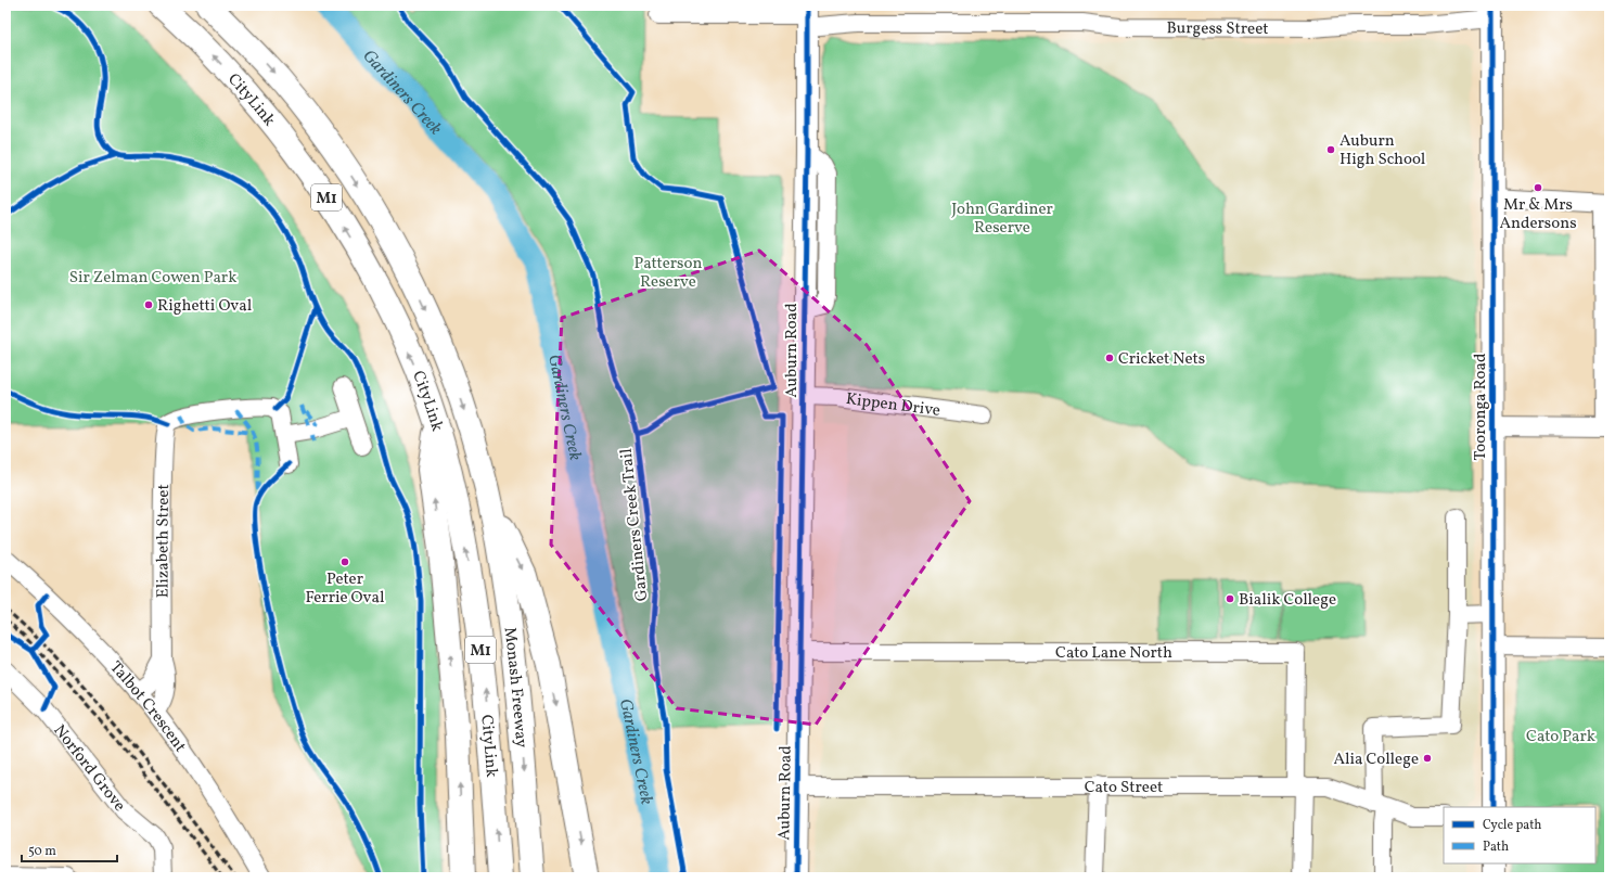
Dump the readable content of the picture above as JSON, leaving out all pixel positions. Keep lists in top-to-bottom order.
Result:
{
  "streets": {
    "highway": ["CityLink", "M1", "Monash Freeway"],
    "main road": ["Auburn Road", "Tooronga Road"],
    "street": [
      "Burgess Street",
      "Kippen Drive",
      "Elizabeth Street",
      "Cato Lane North",
      "Talbot Crescent",
      "Norford Grove",
      "Cato Street"
    ],
    "cycle path": ["Gardiners Creek Trail"]
  },
  "crossings": [
    ["Burgess Street", "Auburn Road"],
    ["Burgess Street", "Tooronga Road"],
    ["CityLink", "Monash Freeway"],
    ["Auburn Road", "Kippen Drive"],
    ["Auburn Road", "Cato Lane North"],
    ["Auburn Road", "Cato Street"],
    ["Elizabeth Street", "Talbot Crescent"],
    ["Cato Lane North", "Cato Street"]
  ],
  "water": ["Gardiners Creek"],
  "parks": [
    "John Gardiner Reserve",
    "Patterson Reserve",
    "Sir Zelman Cowen Park",
    "Cato Park"
  ],
  "places": [
    "Auburn High School",
    "Mr & Mrs Andersons",
    "Righetti Oval",
    "Cricket Nets",
    "Peter Ferrie Oval",
    "Bialik College",
    "Alia College"
  ],
  "legend": ["Cycle path", "Path"],
  "scale_bar": "50 m"
}
